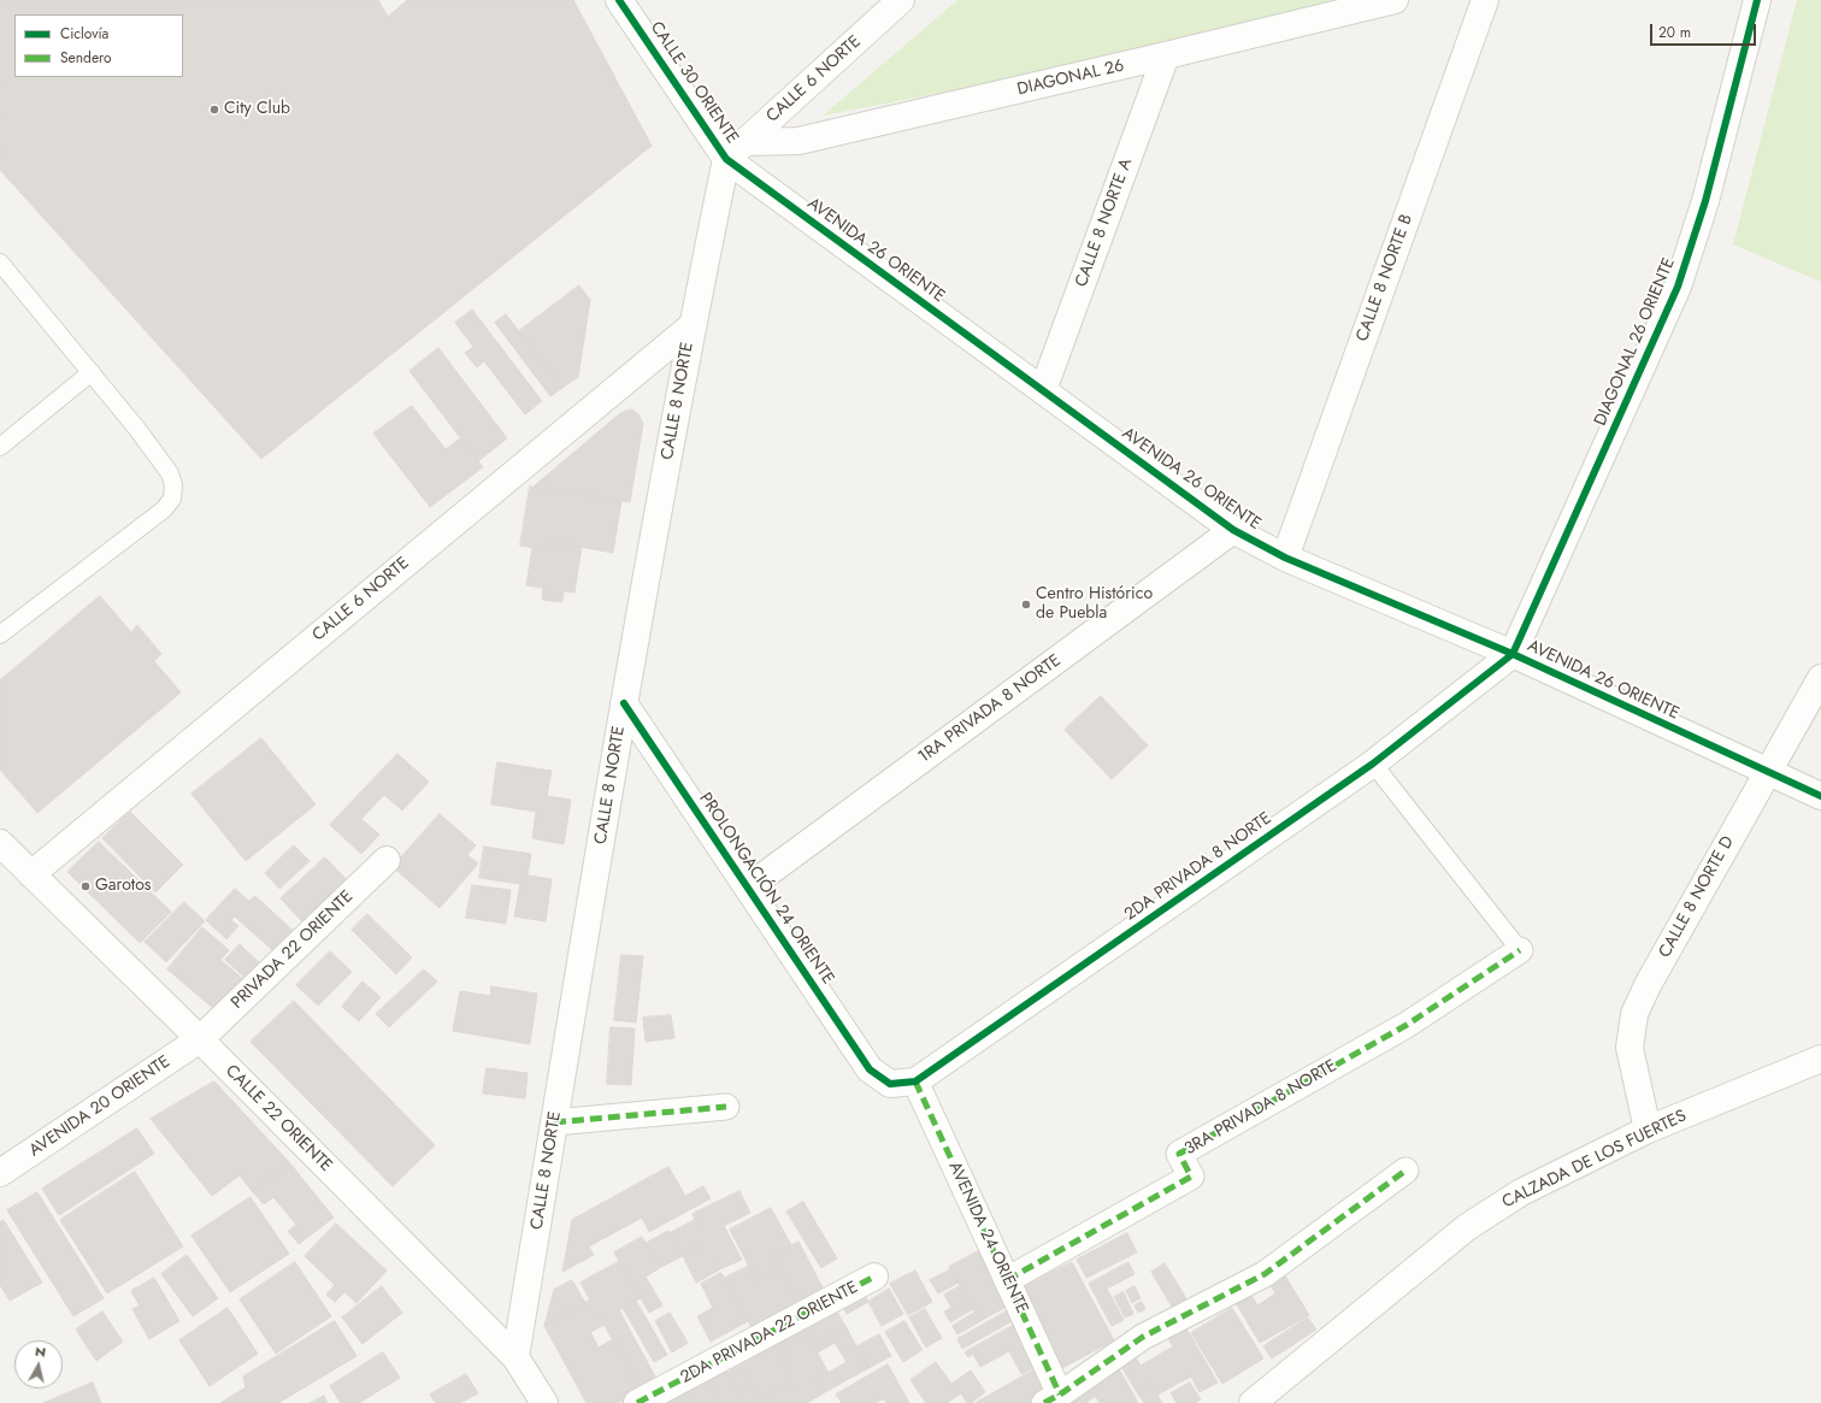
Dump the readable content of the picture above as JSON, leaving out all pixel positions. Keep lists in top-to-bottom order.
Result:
{
  "streets": {
    "street": [
      "DIAGONAL 26",
      "CALLE 6 NORTE",
      "CALLE 30 ORIENTE",
      "CALLE 8 NORTE A",
      "AVENIDA 26 ORIENTE",
      "CALLE 8 NORTE B",
      "DIAGONAL 26 ORIENTE",
      "CALLE 8 NORTE",
      "1RA PRIVADA 8 NORTE",
      "2DA PRIVADA 8 NORTE",
      "PROLONGACIÓN 24 ORIENTE",
      "CALLE 8 NORTE D",
      "PRIVADA 22 ORIENTE",
      "AVENIDA 20 ORIENTE",
      "3RA PRIVADA 8 NORTE",
      "CALLE 22 ORIENTE",
      "CALZADA DE LOS FUERTES",
      "AVENIDA 24 ORIENTE",
      "2DA PRIVADA 22 ORIENTE"
    ]
  },
  "crossings": [
    ["DIAGONAL 26", "CALLE 6 NORTE"],
    ["DIAGONAL 26", "CALLE 30 ORIENTE"],
    ["DIAGONAL 26", "CALLE 8 NORTE A"],
    ["DIAGONAL 26", "AVENIDA 26 ORIENTE"],
    ["DIAGONAL 26", "CALLE 8 NORTE"],
    ["CALLE 6 NORTE", "CALLE 30 ORIENTE"],
    ["CALLE 6 NORTE", "AVENIDA 26 ORIENTE"],
    ["CALLE 6 NORTE", "CALLE 8 NORTE"],
    ["CALLE 6 NORTE", "CALLE 22 ORIENTE"],
    ["CALLE 30 ORIENTE", "AVENIDA 26 ORIENTE"],
    ["CALLE 30 ORIENTE", "CALLE 8 NORTE"],
    ["CALLE 8 NORTE A", "AVENIDA 26 ORIENTE"],
    ["AVENIDA 26 ORIENTE", "CALLE 8 NORTE B"],
    ["AVENIDA 26 ORIENTE", "DIAGONAL 26 ORIENTE"],
    ["AVENIDA 26 ORIENTE", "CALLE 8 NORTE"],
    ["AVENIDA 26 ORIENTE", "1RA PRIVADA 8 NORTE"],
    ["AVENIDA 26 ORIENTE", "2DA PRIVADA 8 NORTE"],
    ["AVENIDA 26 ORIENTE", "CALLE 8 NORTE D"],
    ["DIAGONAL 26 ORIENTE", "2DA PRIVADA 8 NORTE"],
    ["CALLE 8 NORTE", "PROLONGACIÓN 24 ORIENTE"],
    ["CALLE 8 NORTE", "CALLE 22 ORIENTE"],
    ["1RA PRIVADA 8 NORTE", "PROLONGACIÓN 24 ORIENTE"],
    ["2DA PRIVADA 8 NORTE", "PROLONGACIÓN 24 ORIENTE"],
    ["2DA PRIVADA 8 NORTE", "AVENIDA 24 ORIENTE"],
    ["PROLONGACIÓN 24 ORIENTE", "AVENIDA 24 ORIENTE"],
    ["CALLE 8 NORTE D", "CALZADA DE LOS FUERTES"],
    ["PRIVADA 22 ORIENTE", "AVENIDA 20 ORIENTE"],
    ["PRIVADA 22 ORIENTE", "CALLE 22 ORIENTE"],
    ["AVENIDA 20 ORIENTE", "CALLE 22 ORIENTE"],
    ["3RA PRIVADA 8 NORTE", "AVENIDA 24 ORIENTE"]
  ],
  "places": ["City Club", "Centro Histórico de Puebla", "Garotos"],
  "legend": ["Ciclovía", "Sendero"],
  "scale_bar": "20 m",
  "north": "top"
}
